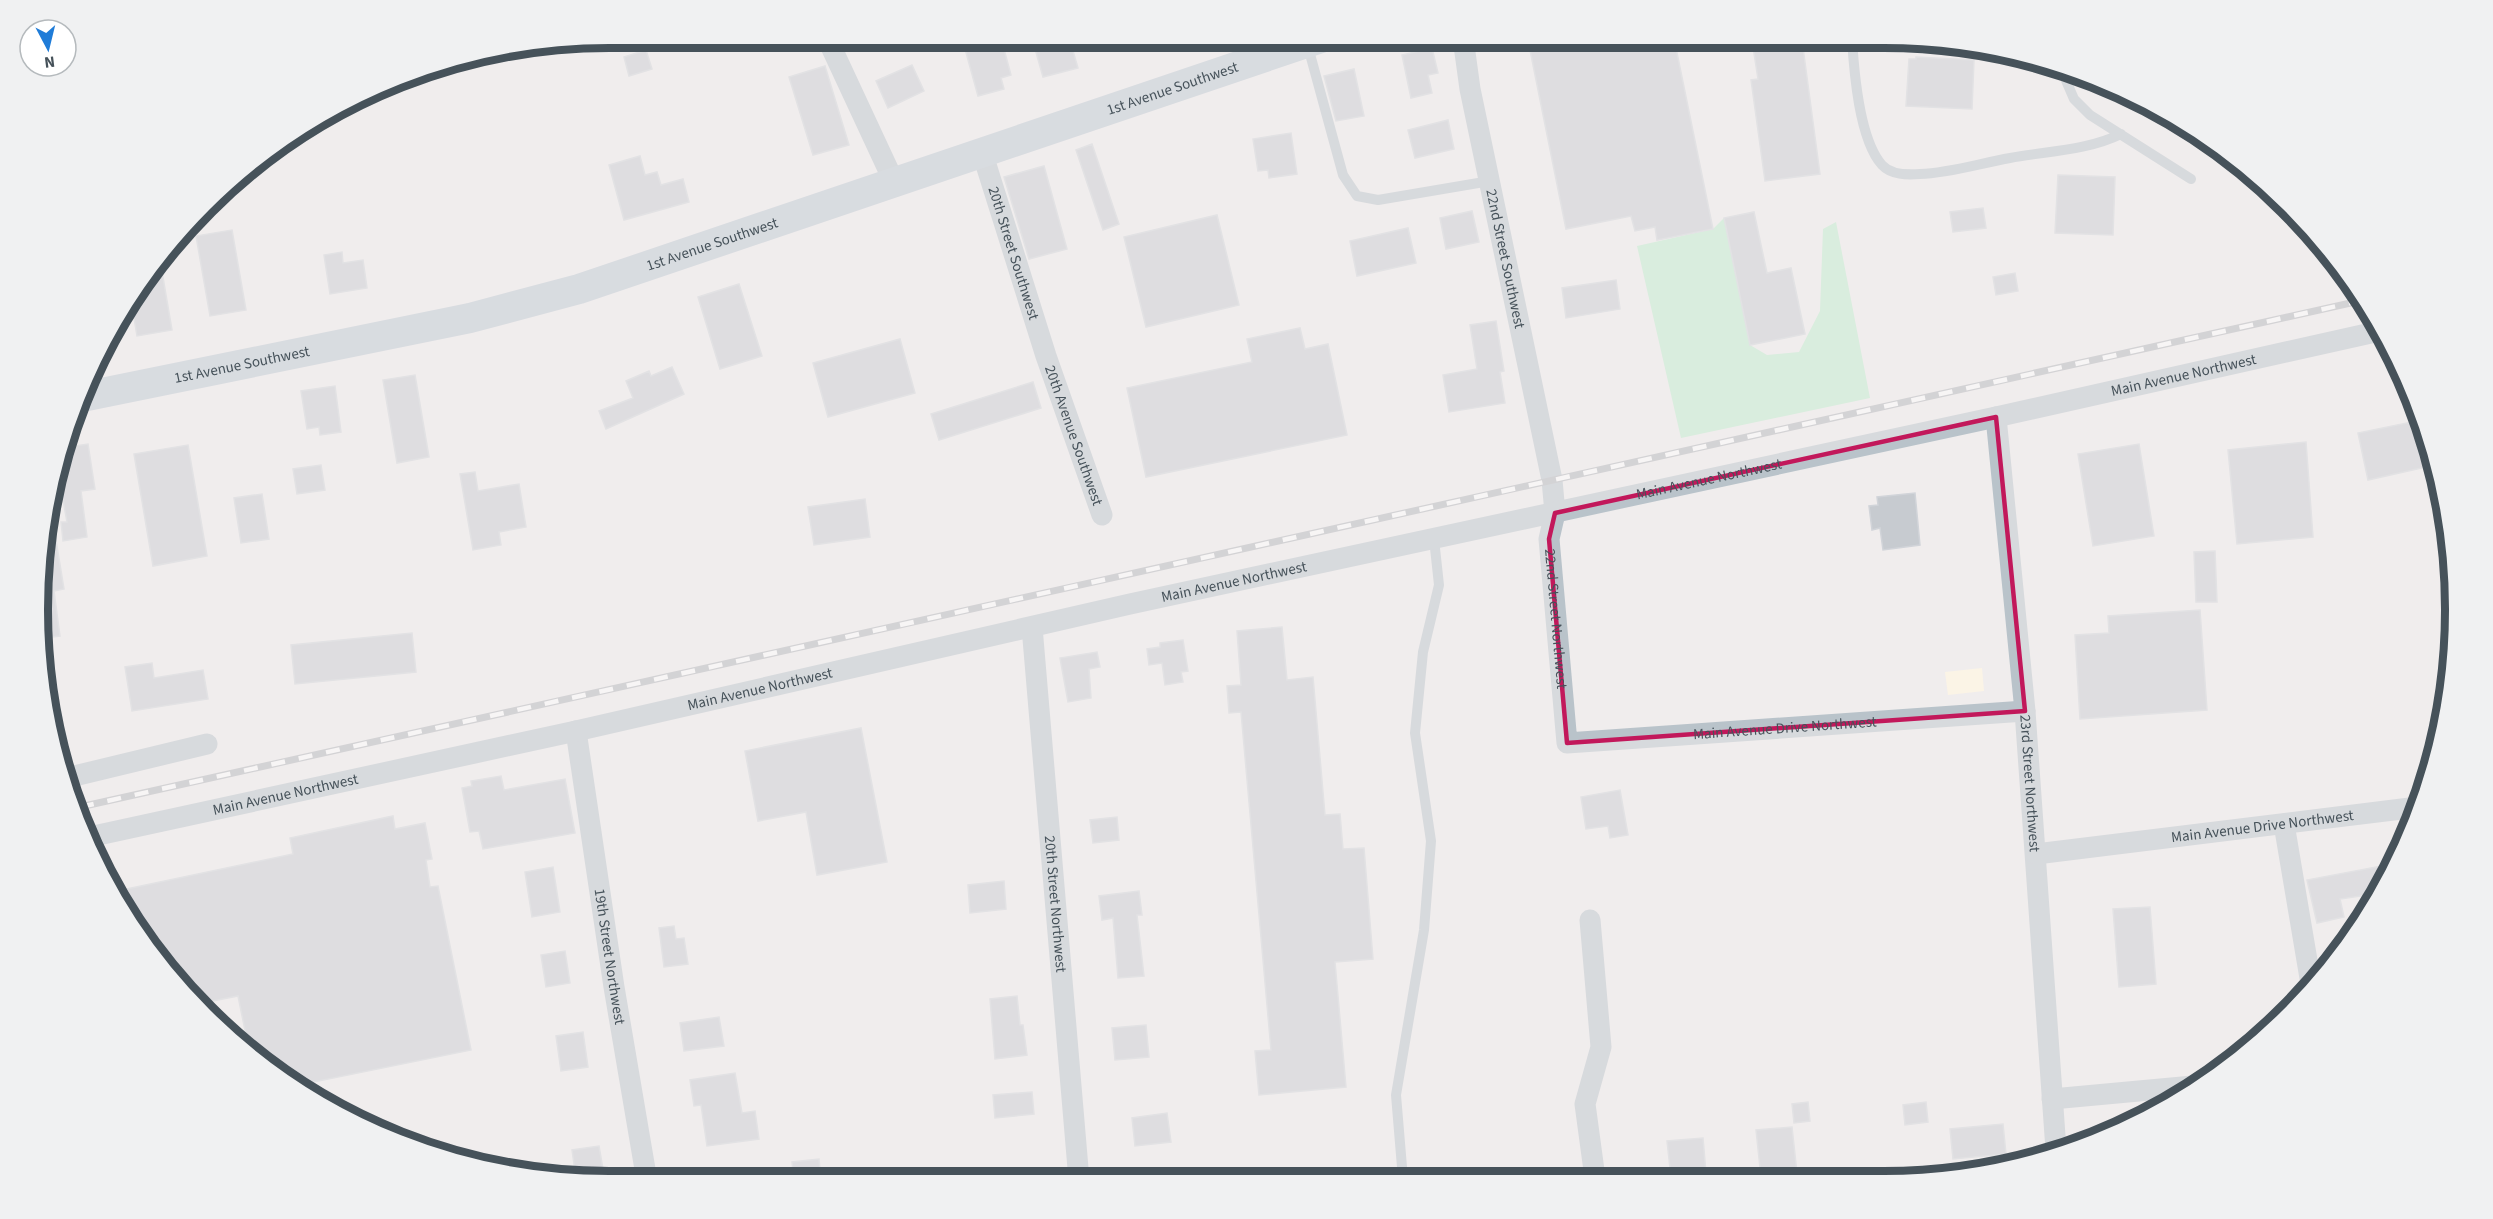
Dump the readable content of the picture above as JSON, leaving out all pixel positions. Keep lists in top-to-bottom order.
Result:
{
  "streets": {
    "main road": ["1st Avenue Southwest"],
    "street": [
      "20th Street Southwest",
      "22nd Street Southwest",
      "Main Avenue Northwest",
      "20th Avenue Southwest",
      "22nd Street Northwest",
      "Main Avenue Drive Northwest",
      "23rd Street Northwest",
      "20th Street Northwest",
      "19th Street Northwest"
    ]
  },
  "crossings": [
    ["1st Avenue Southwest", "20th Street Southwest"],
    ["20th Street Southwest", "20th Avenue Southwest"],
    ["22nd Street Southwest", "22nd Street Northwest"],
    ["Main Avenue Northwest", "22nd Street Northwest"],
    ["Main Avenue Northwest", "23rd Street Northwest"],
    ["Main Avenue Northwest", "20th Street Northwest"],
    ["Main Avenue Northwest", "19th Street Northwest"],
    ["22nd Street Northwest", "Main Avenue Drive Northwest"],
    ["Main Avenue Drive Northwest", "23rd Street Northwest"]
  ],
  "north": "bottom"
}
